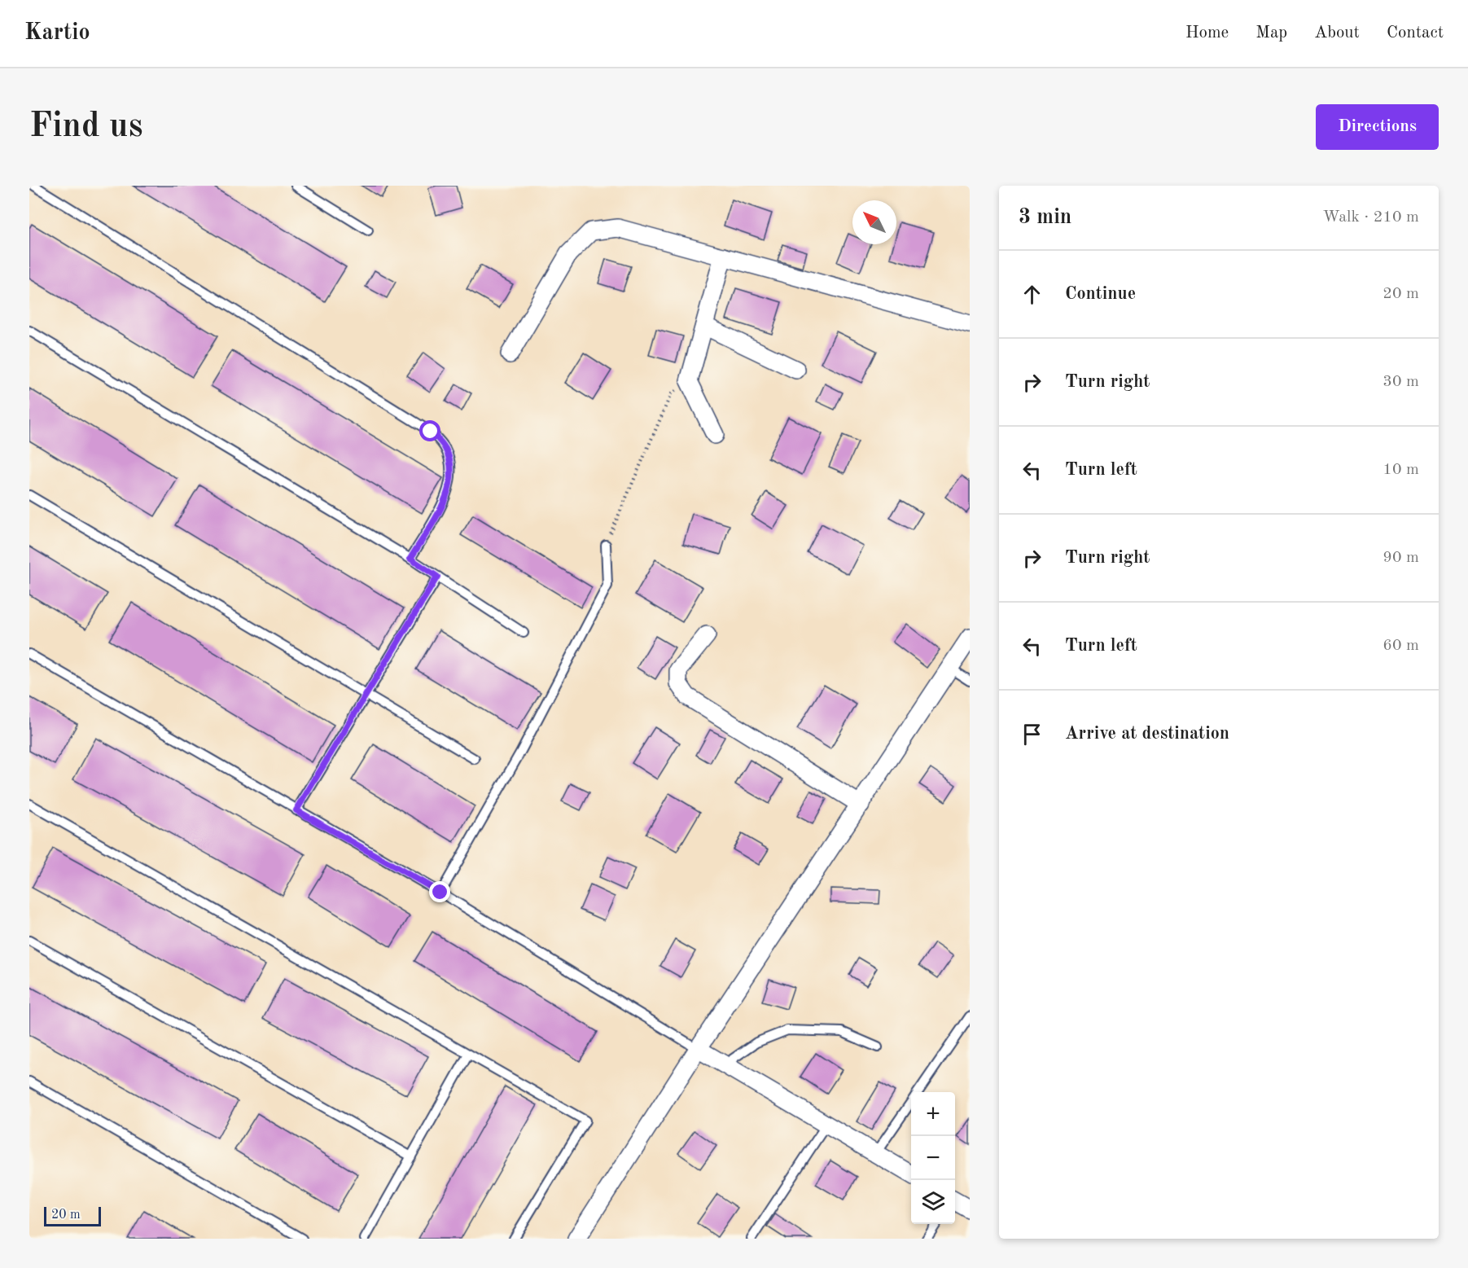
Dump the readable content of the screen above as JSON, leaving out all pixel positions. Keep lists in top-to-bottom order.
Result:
{
  "scale_bar": "20 m",
  "north": "top left",
  "page": {
    "header": "Kartio",
    "nav": [
      "Home",
      "Map",
      "About",
      "Contact"
    ],
    "buttons": "Directions",
    "title": "Find us",
    "heading": ["3 min", "Walk · 210 m"],
    "list": [
      ["Continue", "20 m"],
      ["Turn right", "30 m"],
      ["Turn left", "10 m"],
      ["Turn right", "90 m"],
      ["Turn left", "60 m"],
      "Arrive at destination"
    ],
    "map_buttons": ["+", "−"],
    "scale": "20 m"
  }
}
